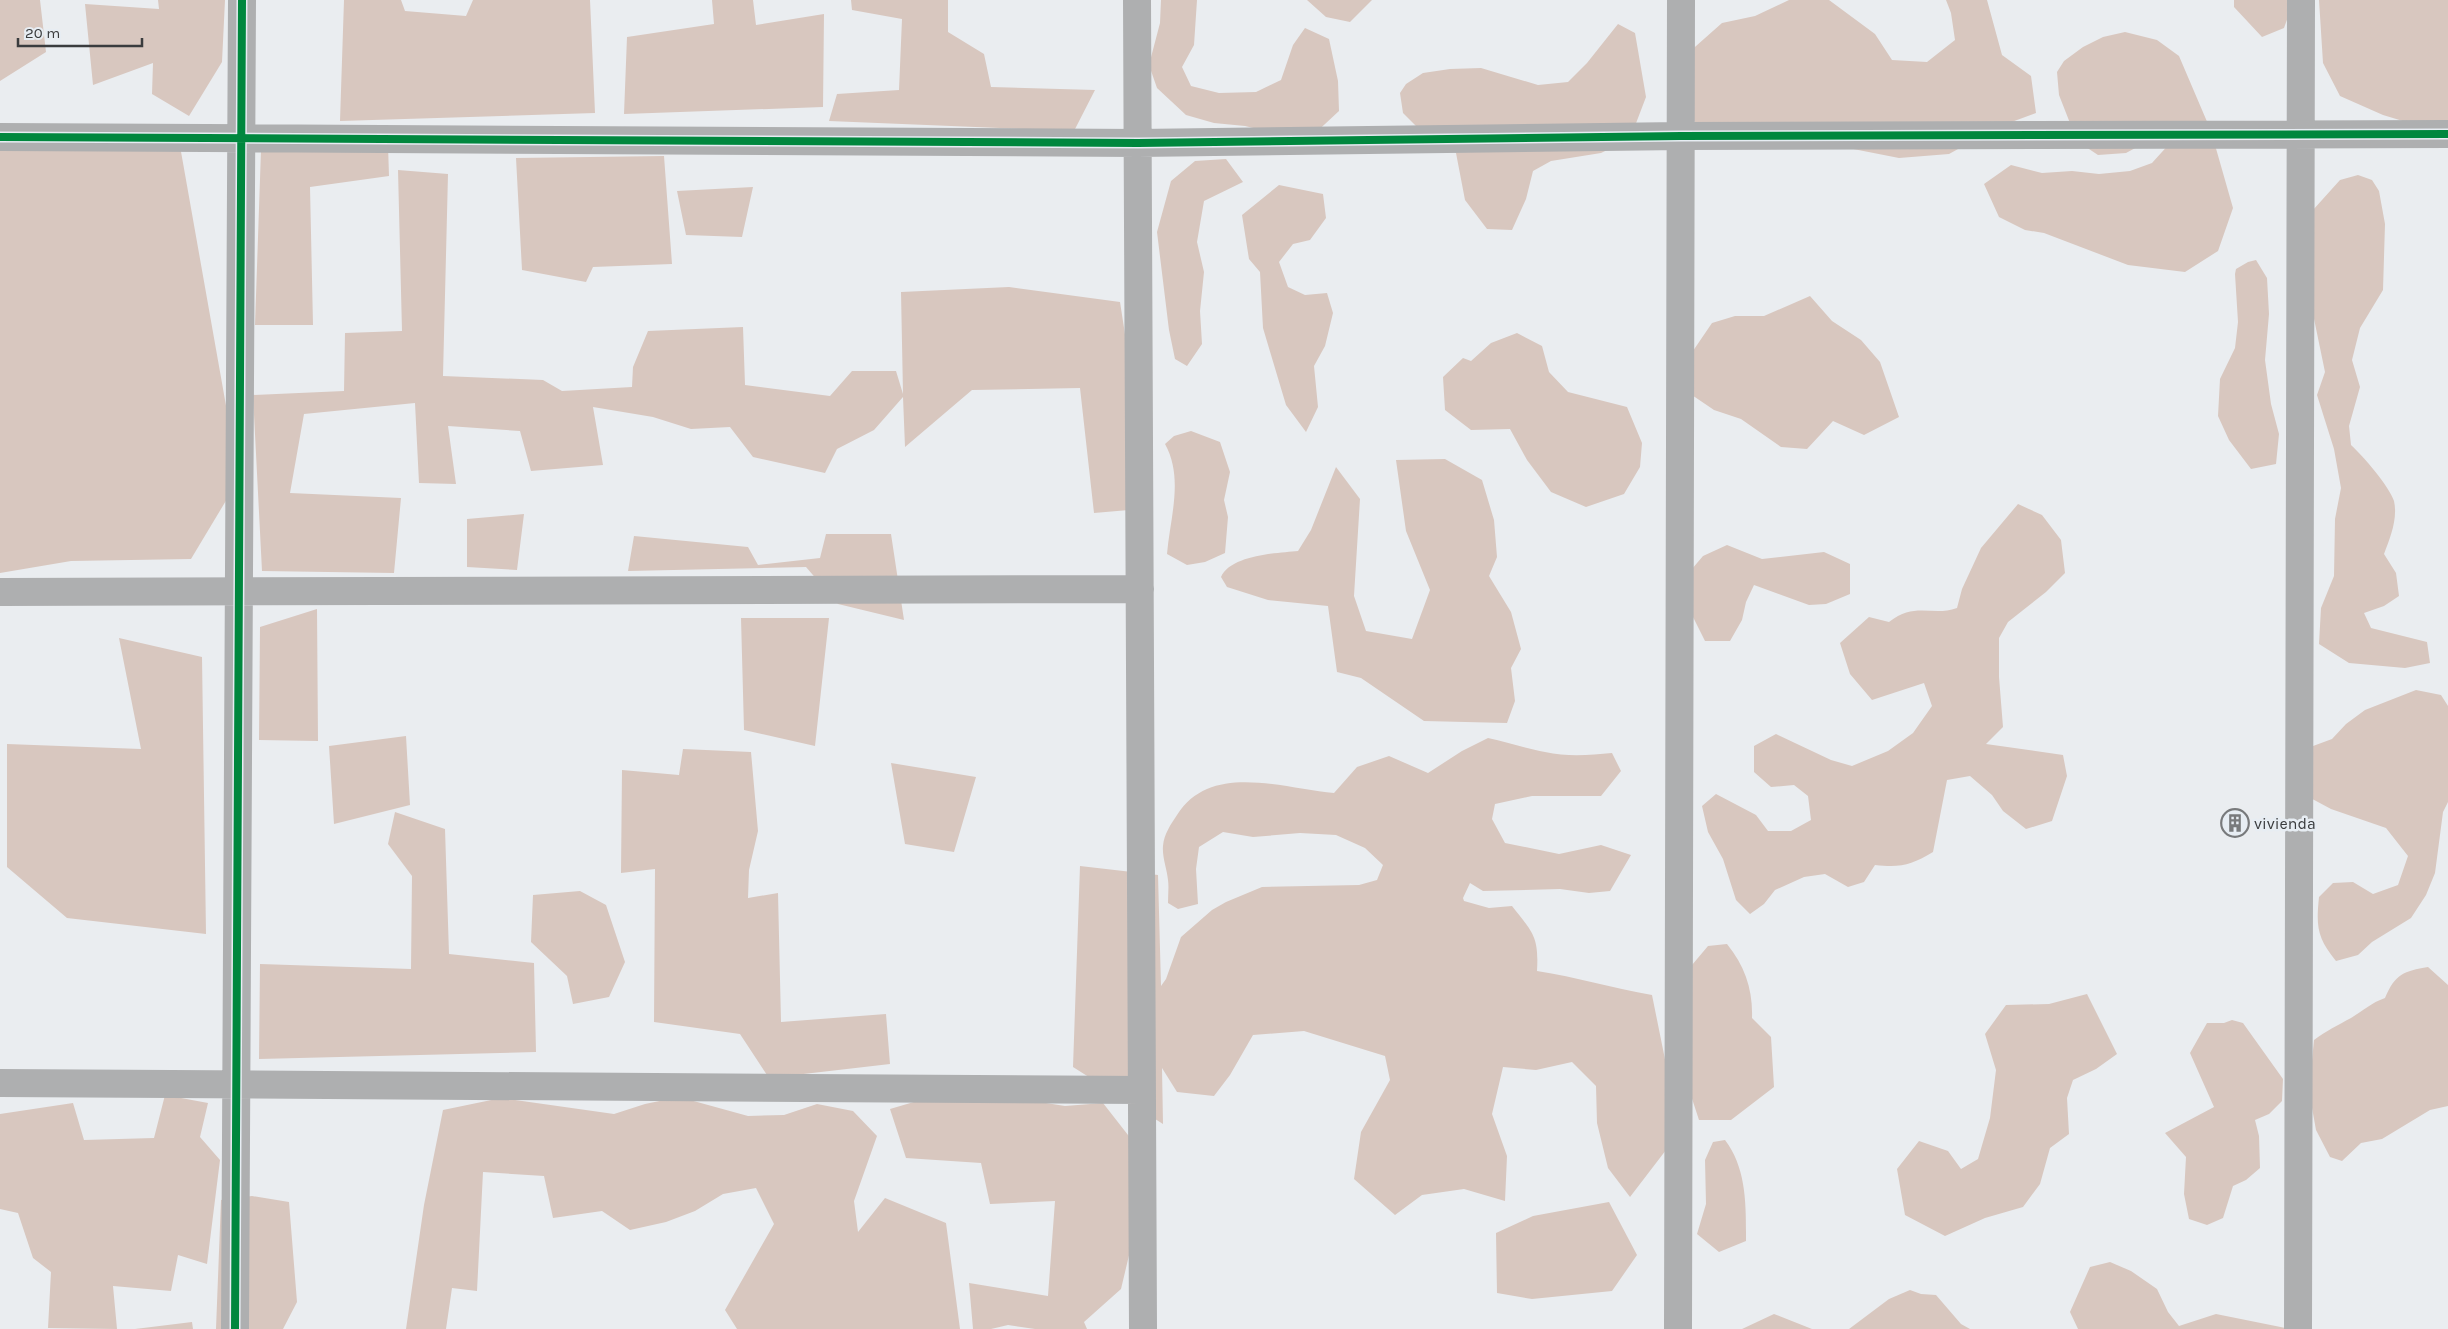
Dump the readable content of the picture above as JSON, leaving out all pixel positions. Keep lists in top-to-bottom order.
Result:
{
  "places": {
    "building": ["vivienda"]
  },
  "scale_bar": "20 m"
}
